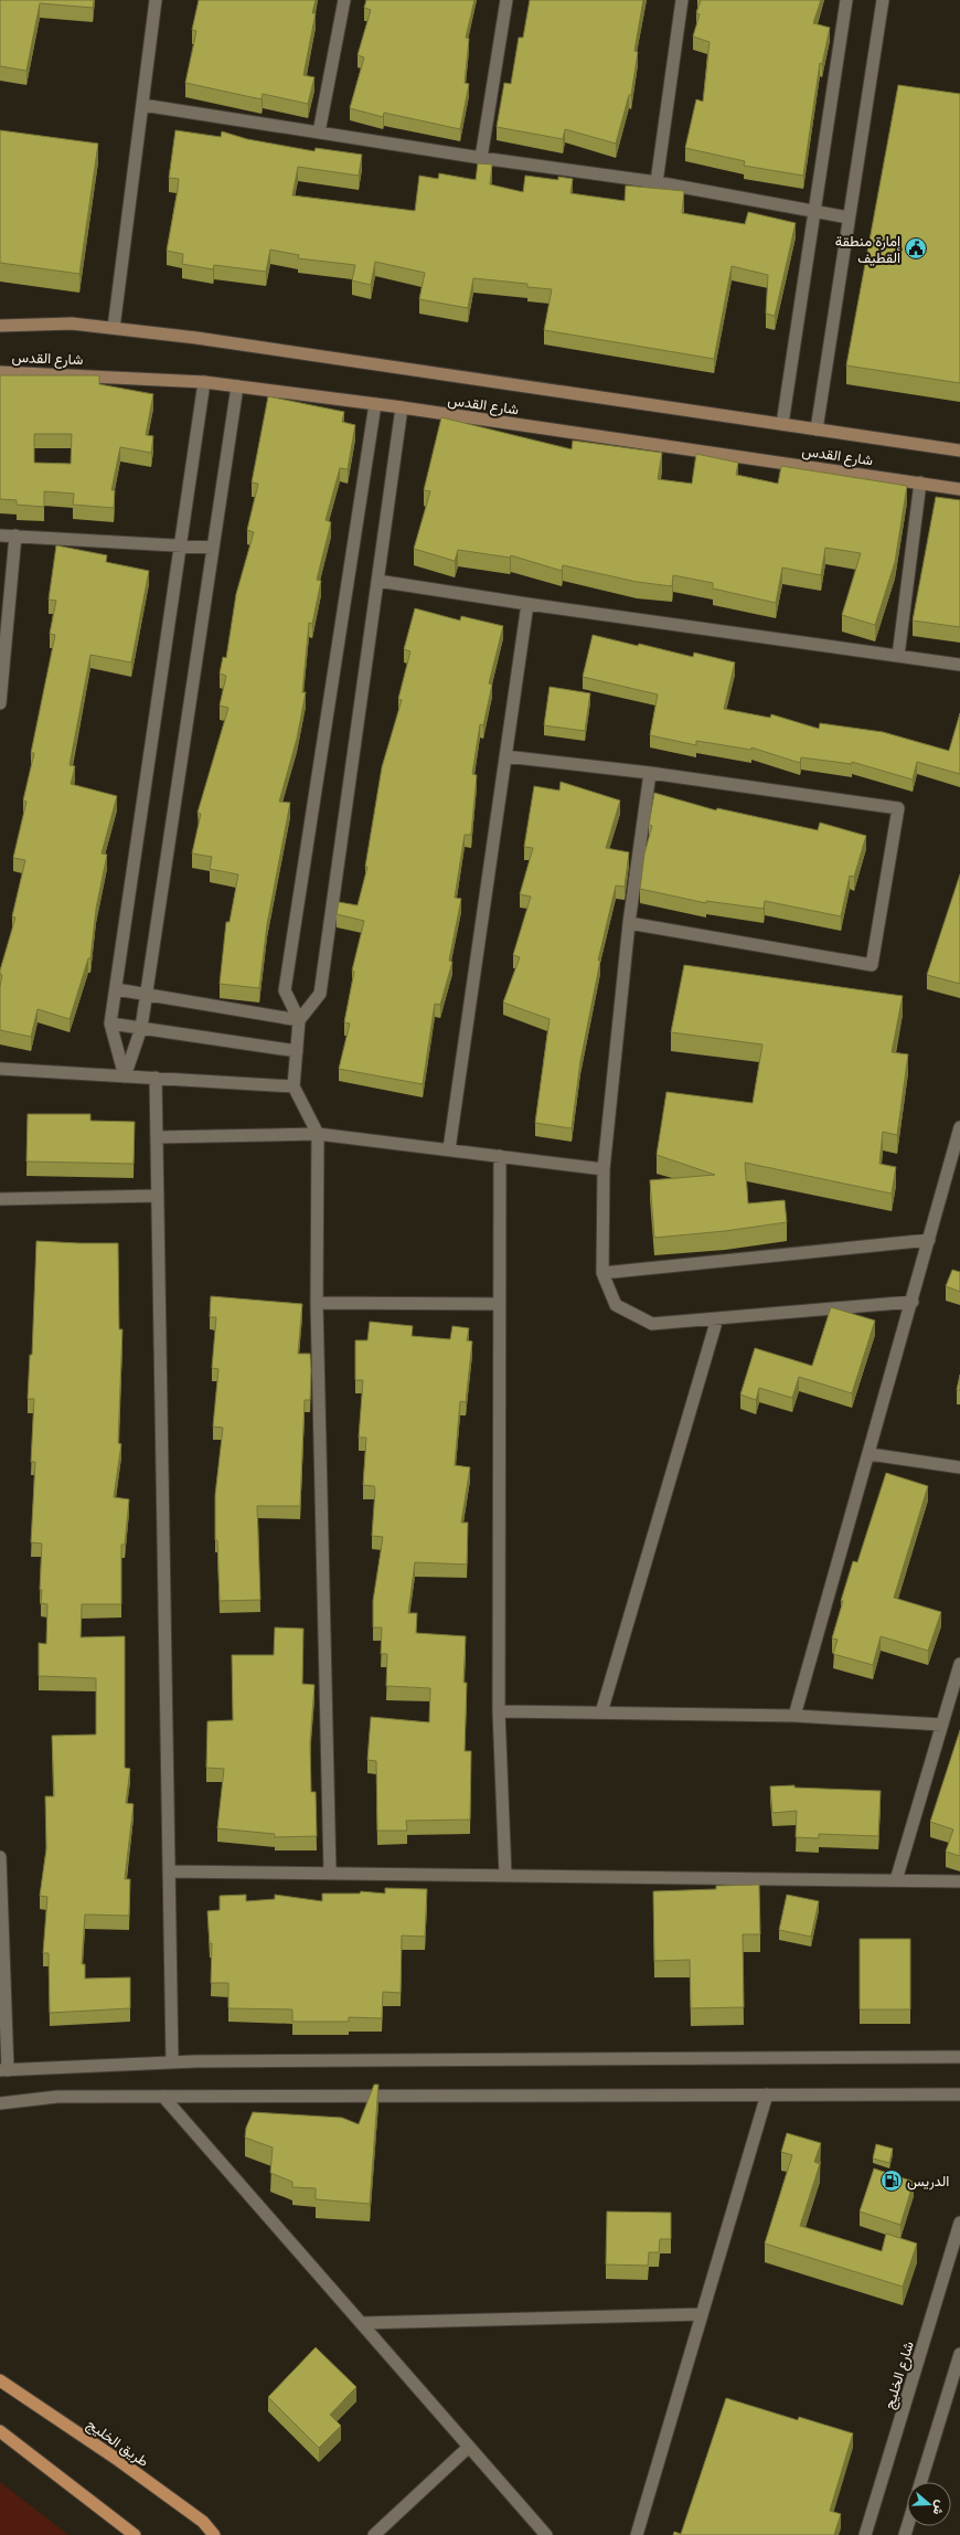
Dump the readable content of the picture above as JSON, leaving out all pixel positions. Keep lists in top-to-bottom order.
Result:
{
  "streets": {
    "main road": ["شارع القدس", "طريق الخليج"],
    "street": ["شارع الخليج"]
  },
  "places": {
    "public building": ["إمارة منطقة القطيف"],
    "fuel station": ["الدريس"]
  },
  "north": "right"
}
